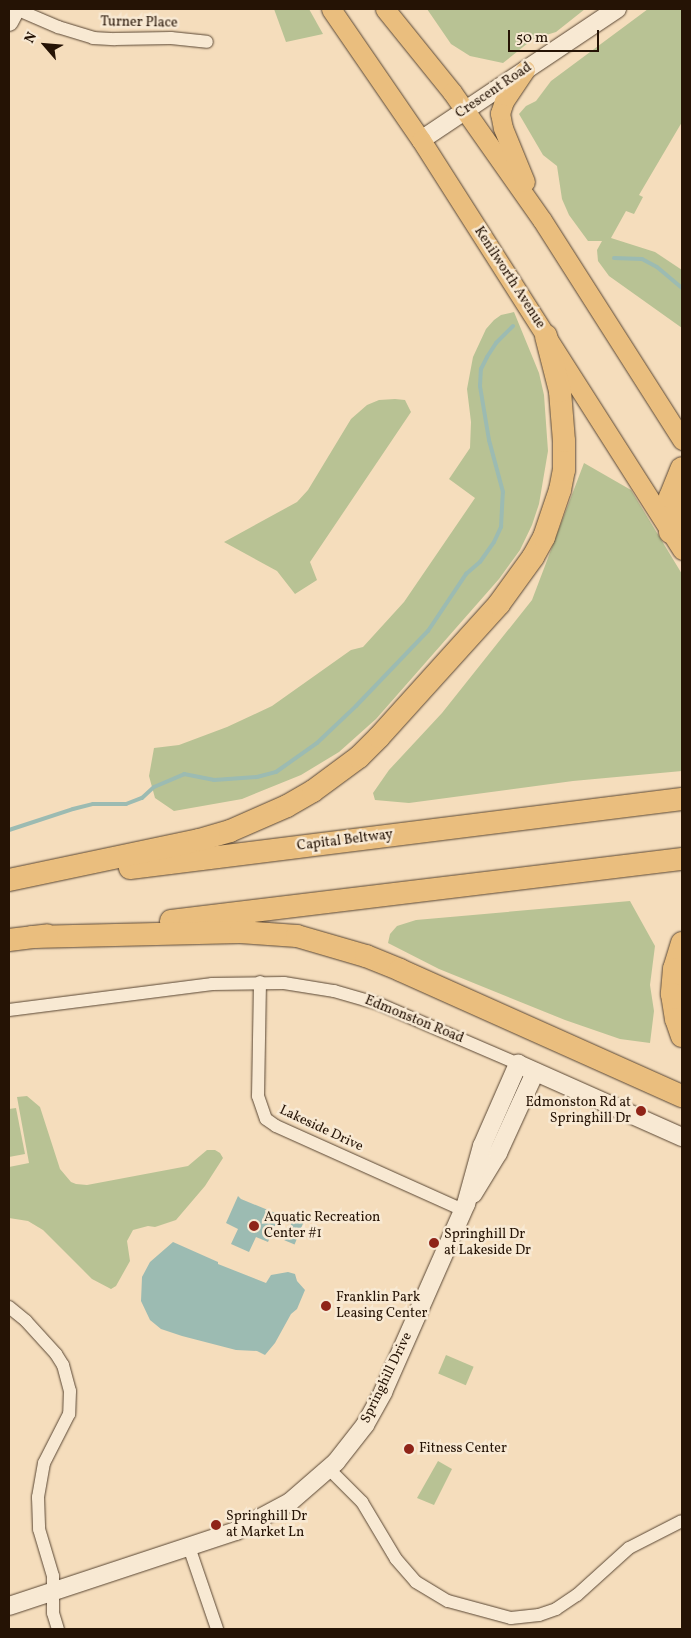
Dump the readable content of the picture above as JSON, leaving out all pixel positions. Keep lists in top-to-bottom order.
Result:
{
  "streets": {
    "highway": ["Capital Beltway"],
    "main road": ["Kenilworth Avenue"],
    "street": [
      "Turner Place",
      "Crescent Road",
      "Edmonston Road",
      "Lakeside Drive",
      "Springhill Drive"
    ]
  },
  "crossings": [
    ["Crescent Road", "Kenilworth Avenue"],
    ["Edmonston Road", "Lakeside Drive"],
    ["Edmonston Road", "Springhill Drive"],
    ["Lakeside Drive", "Springhill Drive"]
  ],
  "places": [
    "Edmonston Rd at Springhill Dr",
    "Aquatic Recreation Center #1",
    "Springhill Dr at Lakeside Dr",
    "Franklin Park Leasing Center",
    "Fitness Center",
    "Springhill Dr at Market Ln"
  ],
  "scale_bar": "50 m",
  "north": "top left"
}
